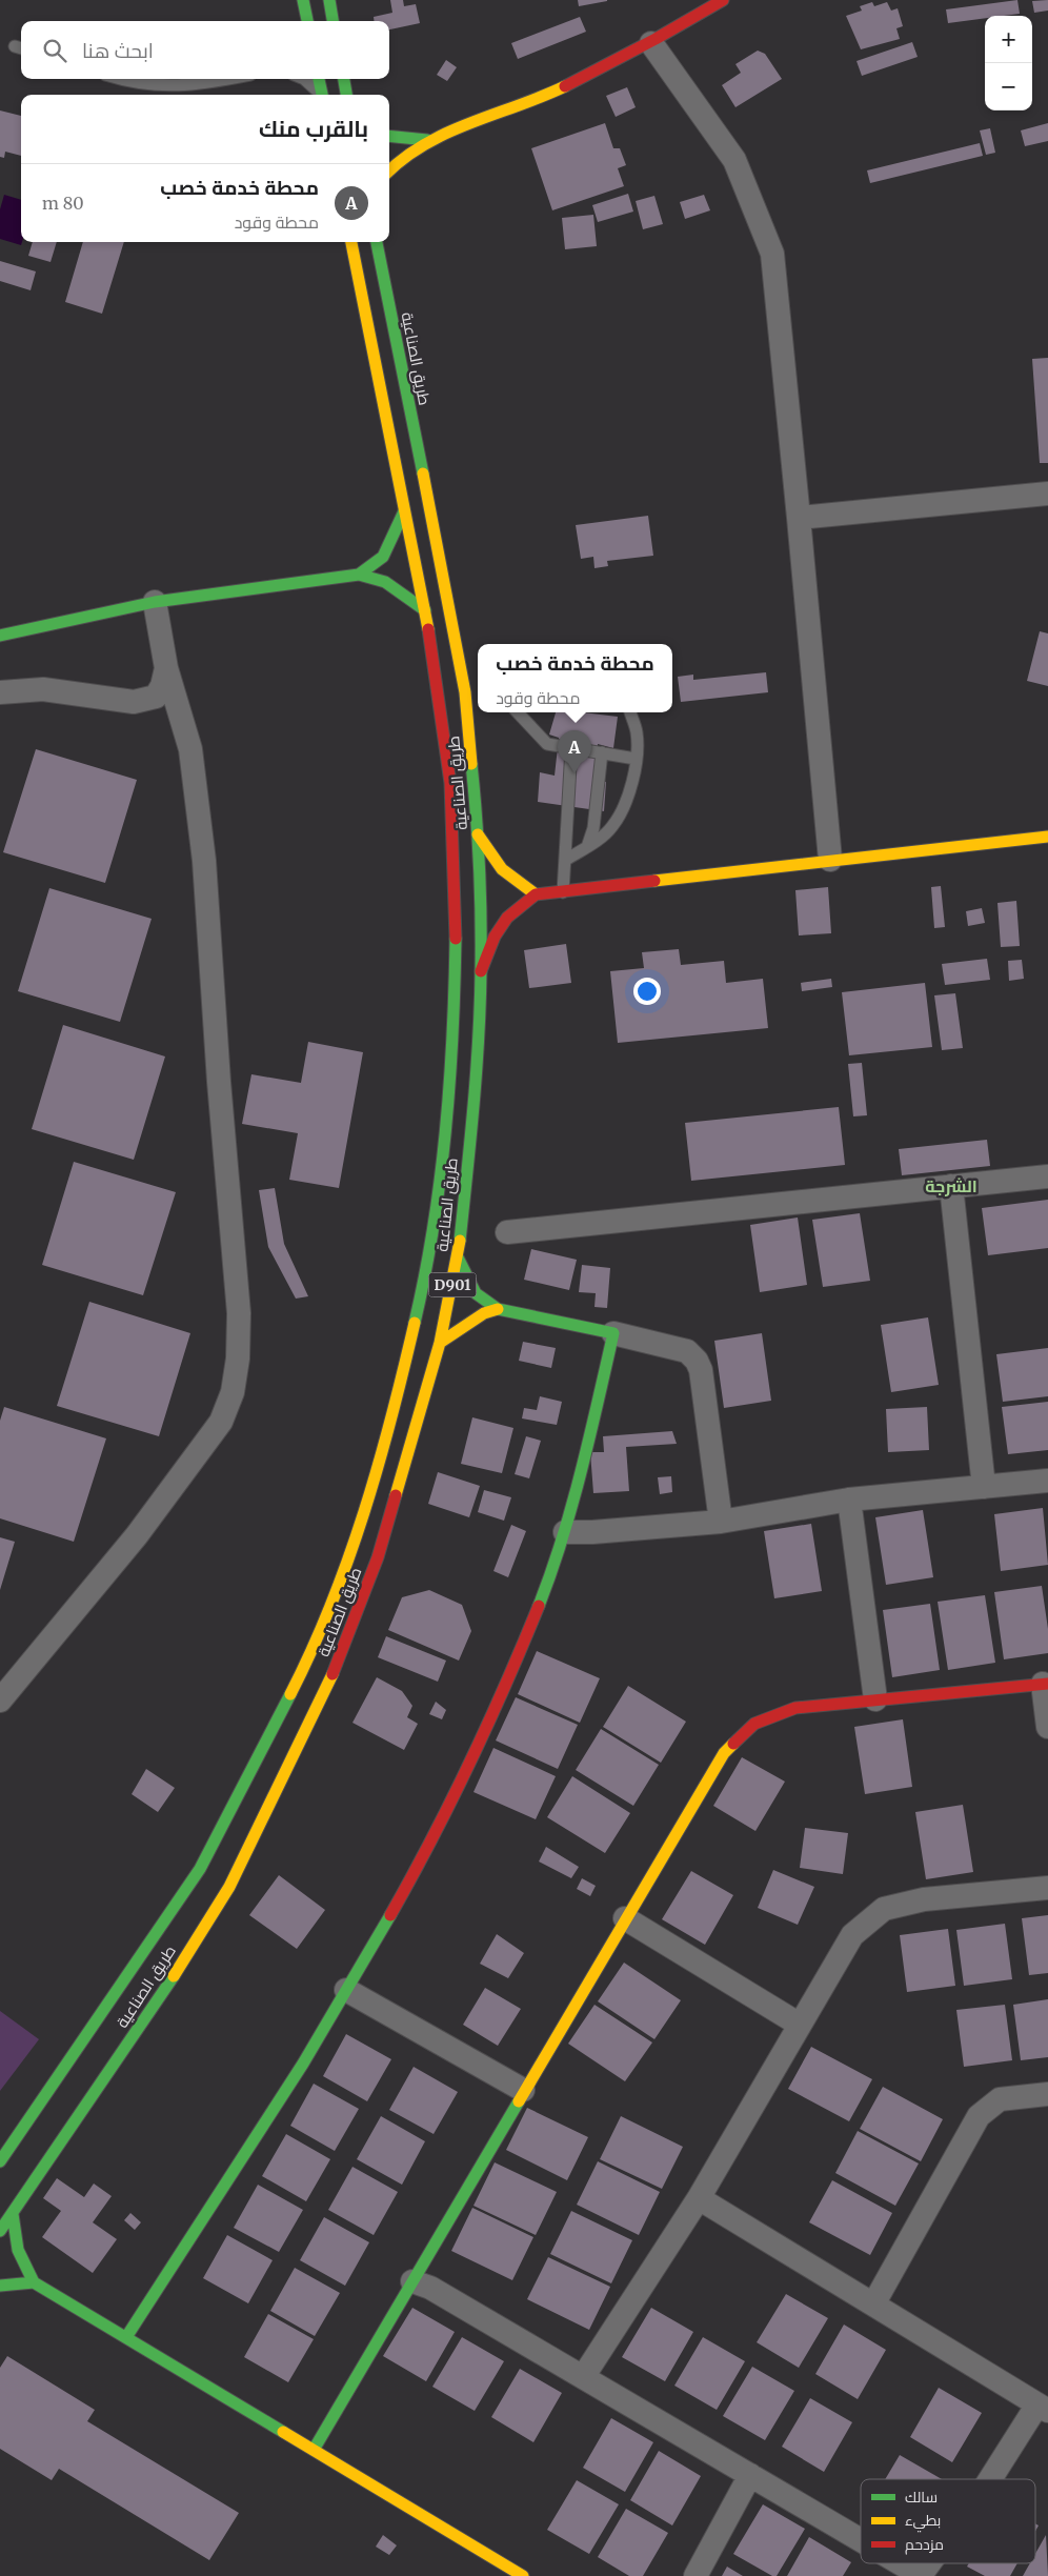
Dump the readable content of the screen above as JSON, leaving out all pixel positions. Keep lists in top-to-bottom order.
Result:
{
  "streets": {
    "main road": ["طريق الصناعية", "D901"]
  },
  "districts": ["الشرجة"],
  "legend": ["سالك", "بطيء", "مزدحم"],
  "page": {
    "map_buttons": ["+", "−"],
    "search": "ابحث هنا",
    "heading": "بالقرب منك",
    "list": [
      {
        "mark": "A",
        "name": "محطة خدمة خصب",
        "note": "محطة وقود",
        "value": "80 m"
      }
    ],
    "popup": ["محطة خدمة خصب", "محطة وقود"],
    "pins": "A"
  }
}
